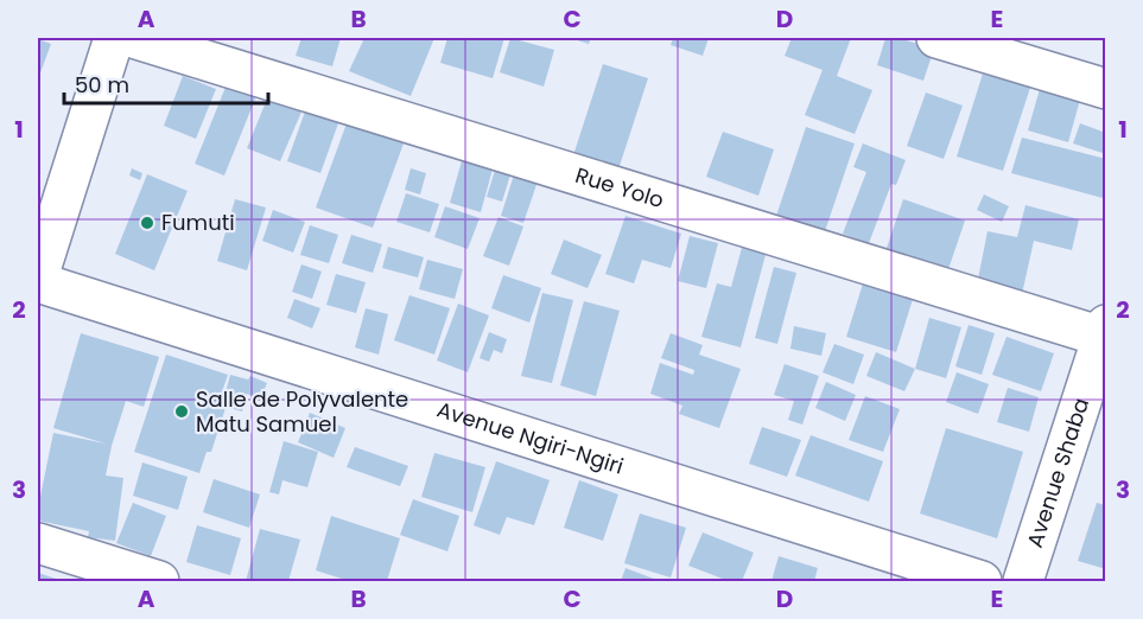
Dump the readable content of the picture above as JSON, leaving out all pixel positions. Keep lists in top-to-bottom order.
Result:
{
  "streets": {
    "street": ["Rue Yolo", "Avenue Ngiri-Ngiri", "Avenue Shaba"]
  },
  "crossings": [
    ["Rue Yolo", "Avenue Shaba"]
  ],
  "places": ["Fumuti", "Salle de Polyvalente Matu Samuel"],
  "scale_bar": "50 m",
  "grid": {
    "columns": [
      "A",
      "B",
      "C",
      "D",
      "E"
    ],
    "rows": ["1", "2", "3"]
  }
}
